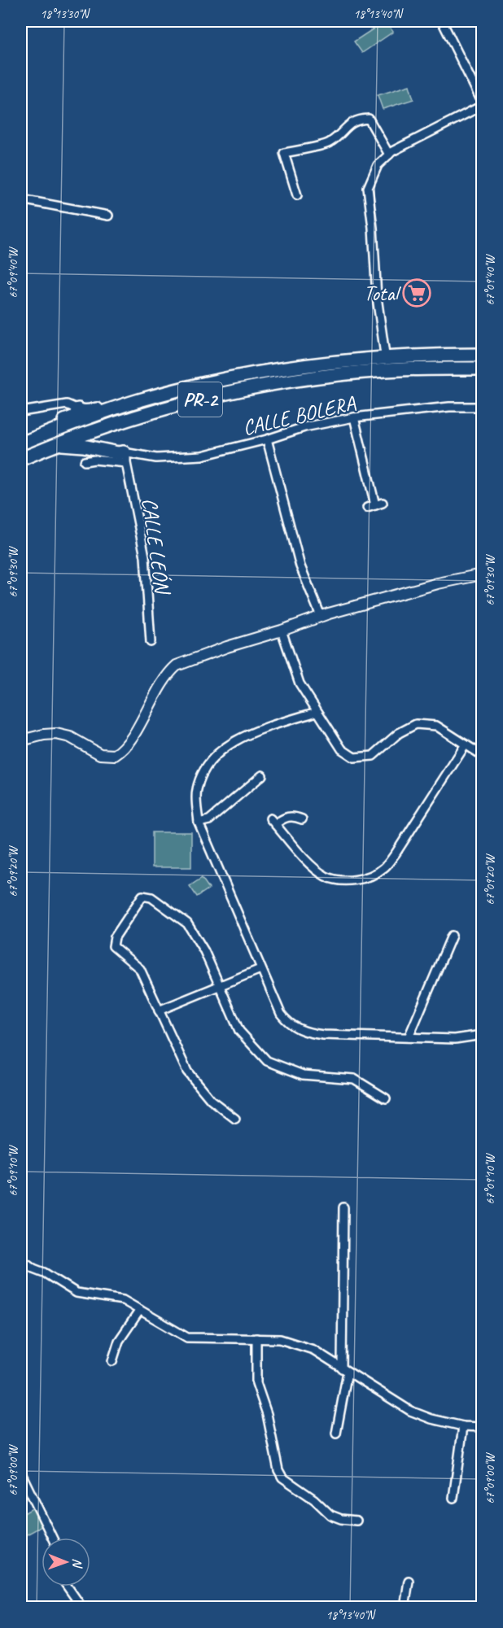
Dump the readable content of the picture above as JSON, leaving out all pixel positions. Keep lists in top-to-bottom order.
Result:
{
  "streets": {
    "highway": ["PR-2"],
    "street": ["CALLE BOLERA", "CALLE LEÓN"]
  },
  "crossings": [
    ["CALLE BOLERA", "CALLE LEÓN"]
  ],
  "places": {
    "supermarket": ["Total"]
  },
  "north": "right",
  "coordinates": [
    "18°13'30\"N",
    "18°13'40\"N",
    "67°09'40\"W",
    "67°09'30\"W",
    "67°09'20\"W",
    "67°09'10\"W",
    "67°09'00\"W"
  ]
}
